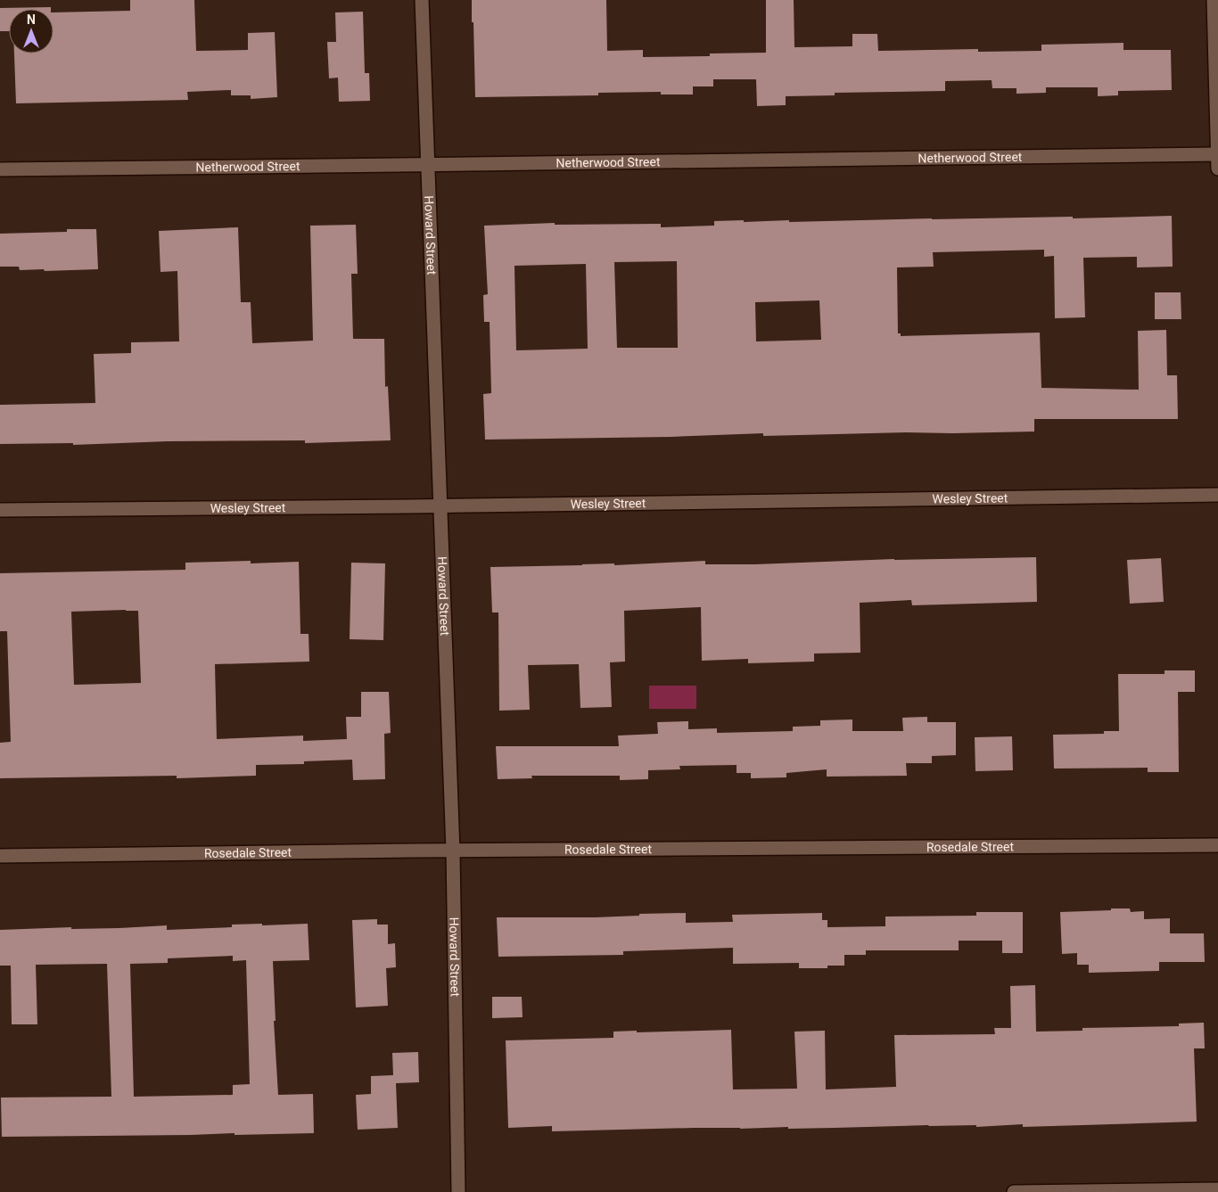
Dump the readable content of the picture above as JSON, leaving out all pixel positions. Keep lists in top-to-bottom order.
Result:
{
  "streets": {
    "street": [
      "Netherwood Street",
      "Howard Street",
      "Wesley Street",
      "Rosedale Street"
    ]
  },
  "crossings": [
    ["Netherwood Street", "Howard Street"],
    ["Howard Street", "Wesley Street"],
    ["Howard Street", "Rosedale Street"]
  ],
  "north": "top"
}
